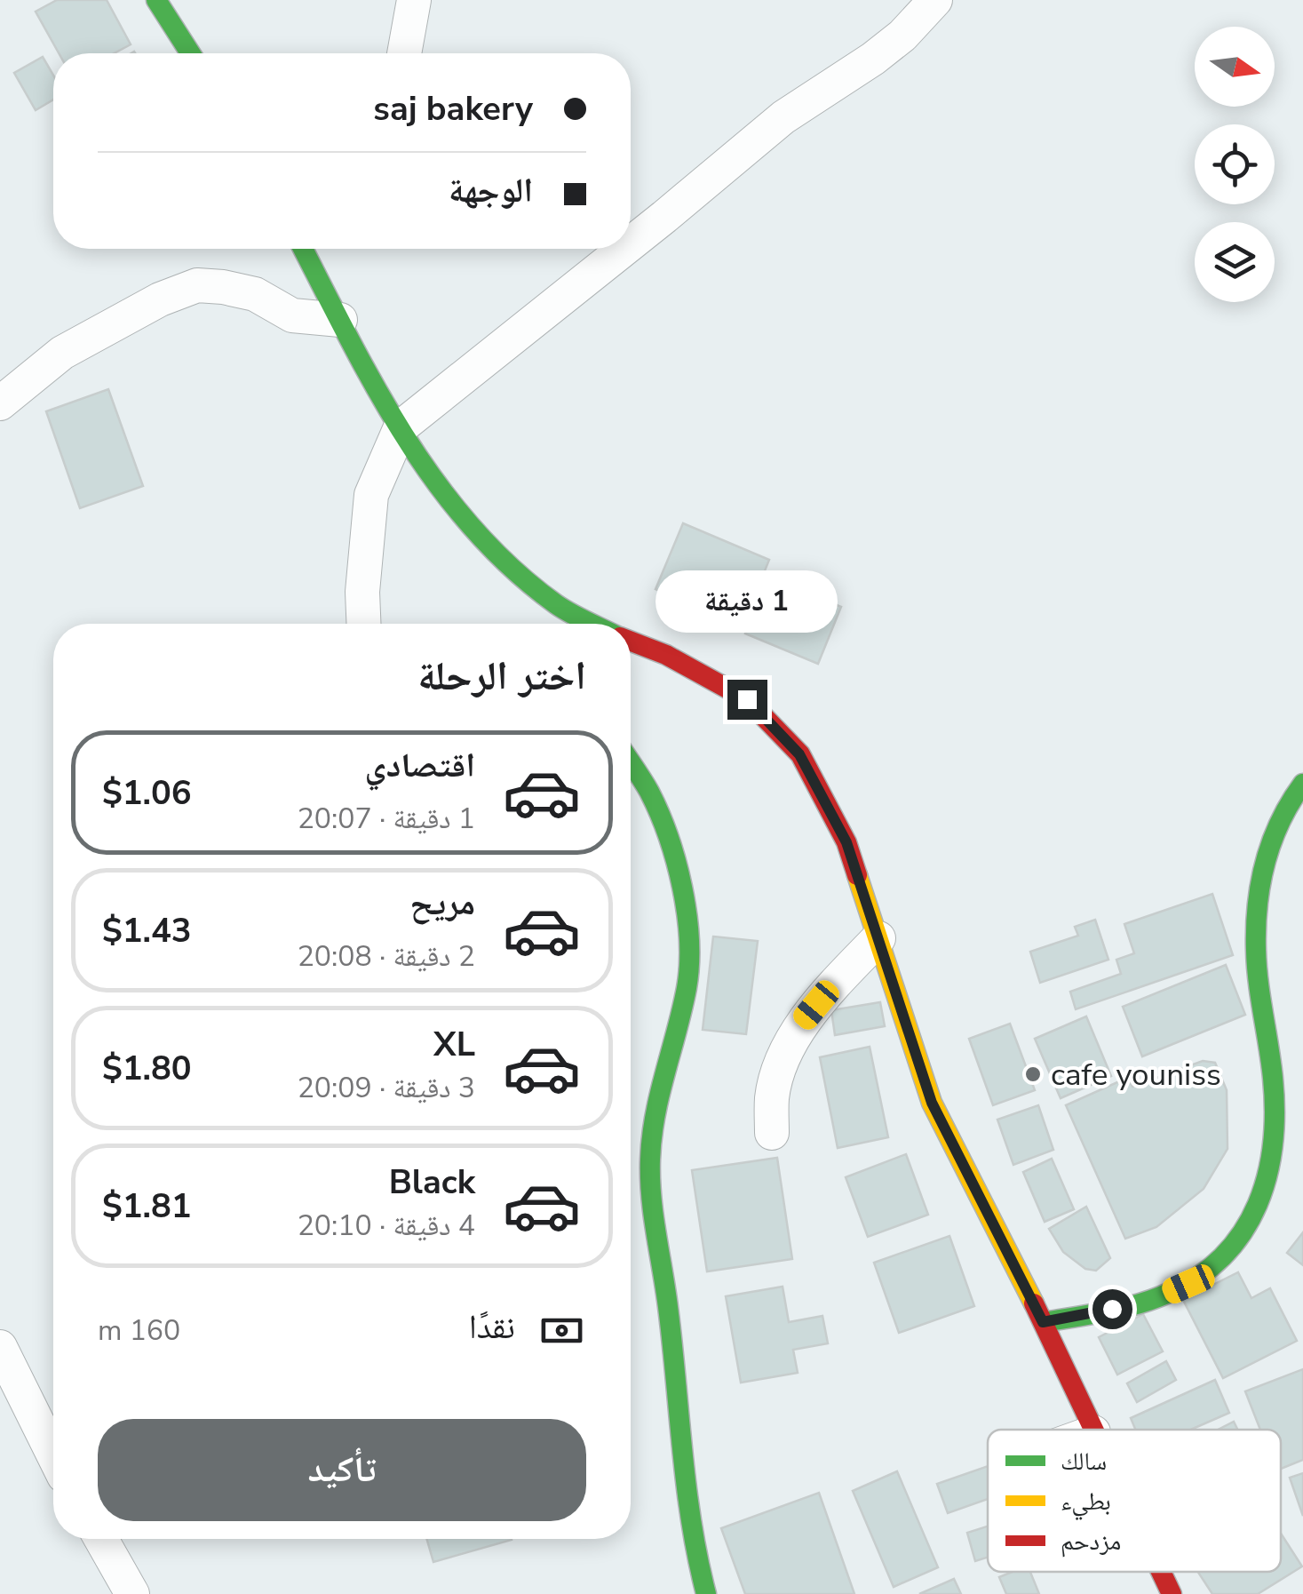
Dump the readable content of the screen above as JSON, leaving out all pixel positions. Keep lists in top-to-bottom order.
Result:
{
  "places": ["cafe youniss"],
  "legend": ["سالك", "بطيء", "مزدحم"],
  "north": "right",
  "page": {
    "banner": ["saj bakery", "الوجهة"],
    "bubble": "1 دقيقة",
    "heading": "اختر الرحلة",
    "list": [
      {
        "name": "اقتصادي",
        "note": "1 دقيقة · 20:07",
        "value": "$1.06"
      },
      {
        "name": "مريح",
        "note": "2 دقيقة · 20:08",
        "value": "$1.43"
      },
      {
        "name": "XL",
        "note": "3 دقيقة · 20:09",
        "value": "$1.80"
      },
      {
        "name": "Black",
        "note": "4 دقيقة · 20:10",
        "value": "$1.81"
      }
    ],
    "pay": ["نقدًا", "160 m"],
    "buttons": "تأكيد"
  }
}
